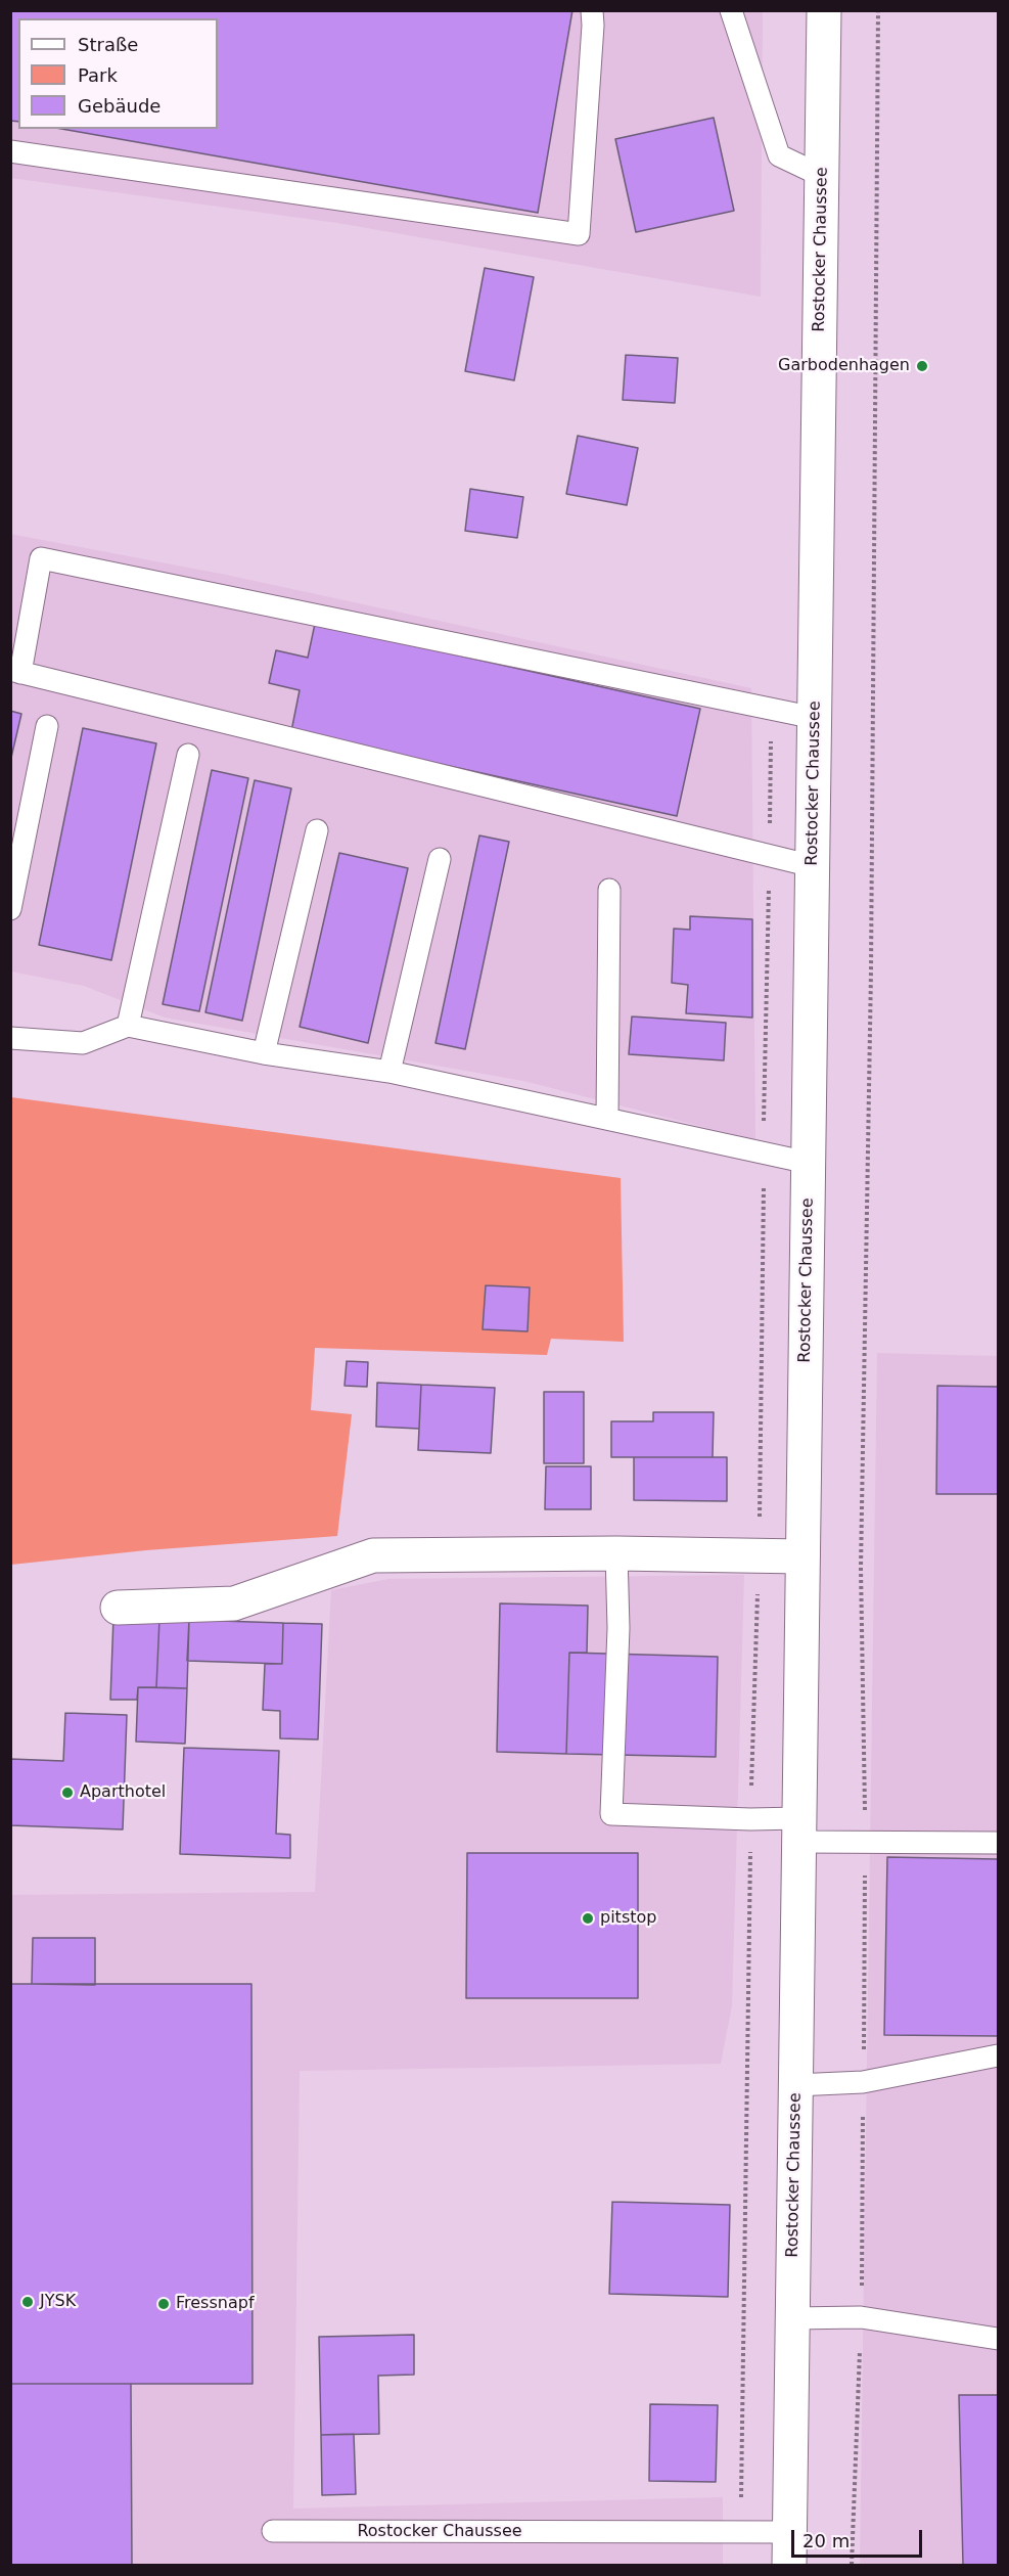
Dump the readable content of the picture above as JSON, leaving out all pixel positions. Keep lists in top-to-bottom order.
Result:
{
  "streets": {
    "main road": ["Rostocker Chaussee"]
  },
  "places": [
    "Garbodenhagen",
    "Aparthotel",
    "pitstop",
    "JYSK",
    "Fressnapf"
  ],
  "legend": ["Straße", "Park", "Gebäude"],
  "scale_bar": "20 m"
}
